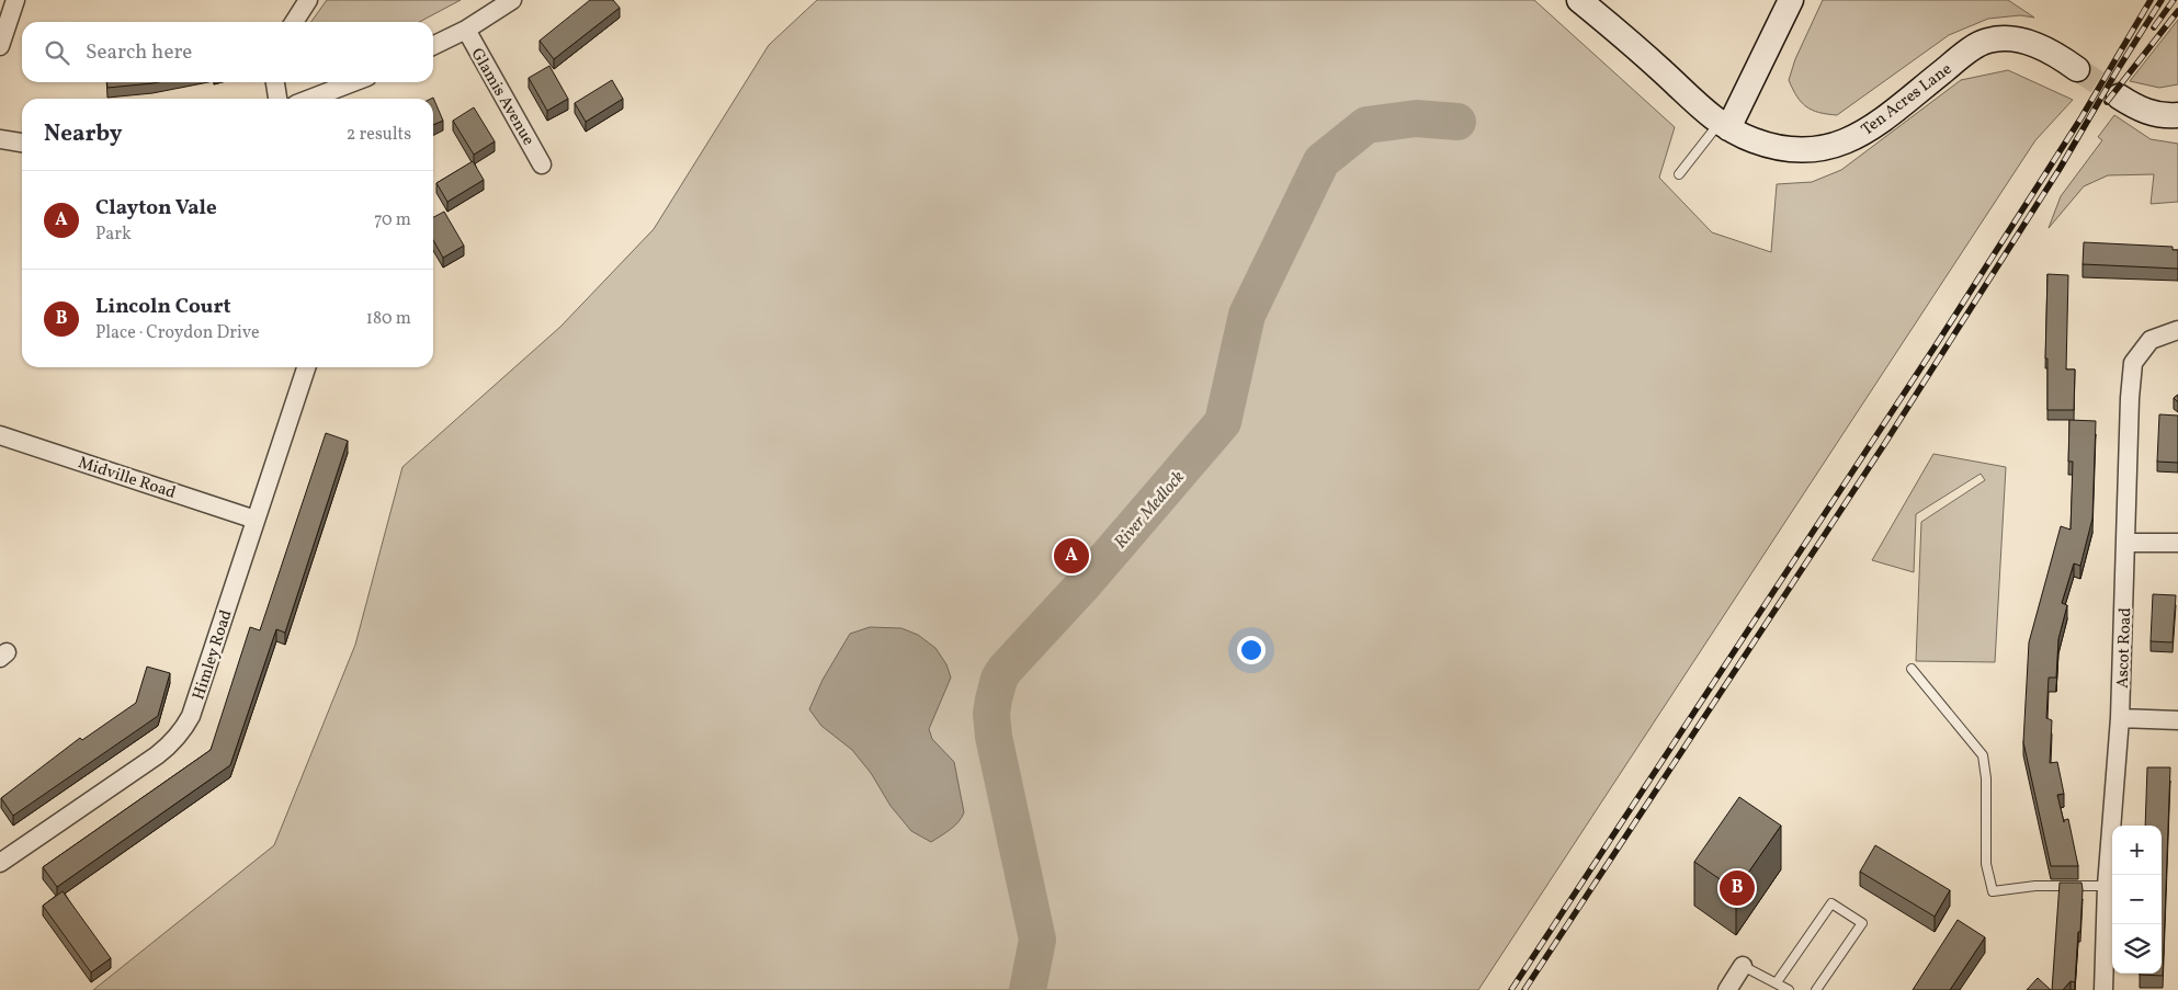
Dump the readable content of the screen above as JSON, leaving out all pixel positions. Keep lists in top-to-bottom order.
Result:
{
  "streets": {
    "street": [
      "Glamis Avenue",
      "Ten Acres Lane",
      "Midville Road",
      "Ascot Road",
      "Himley Road"
    ]
  },
  "crossings": [
    ["Midville Road", "Himley Road"]
  ],
  "water": ["River Medlock"],
  "page": {
    "search": "Search here",
    "heading": ["Nearby", "2 results"],
    "list": [
      {
        "mark": "A",
        "name": "Clayton Vale",
        "note": "Park",
        "value": "70 m"
      },
      {
        "mark": "B",
        "name": "Lincoln Court",
        "note": "Place · Croydon Drive",
        "value": "180 m"
      }
    ],
    "pins": ["A", "B"],
    "map_buttons": ["+", "−"]
  }
}
